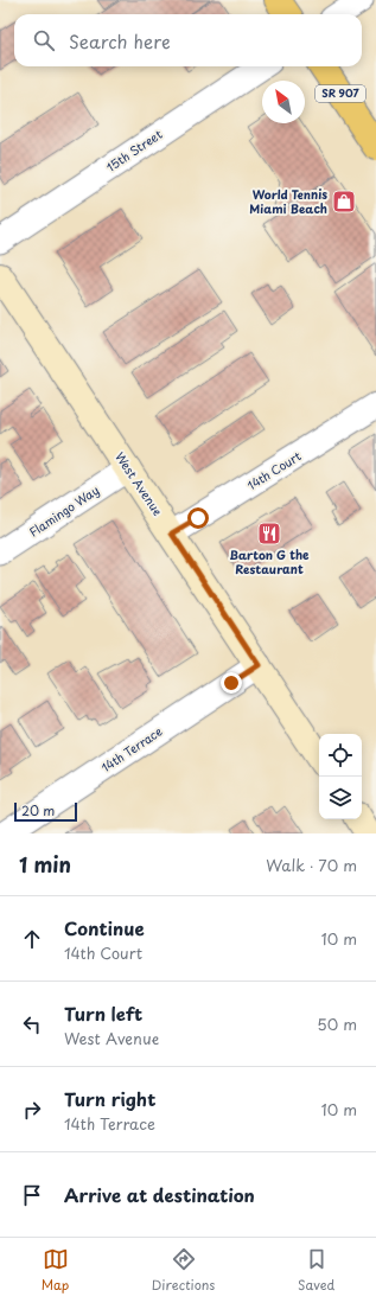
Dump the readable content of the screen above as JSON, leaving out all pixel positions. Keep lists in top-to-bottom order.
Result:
{
  "streets": {
    "highway": ["SR 907"],
    "street": [
      "15th Street",
      "14th Court",
      "West Avenue",
      "Flamingo Way",
      "14th Terrace"
    ]
  },
  "crossings": [
    ["14th Court", "West Avenue"],
    ["West Avenue", "Flamingo Way"],
    ["West Avenue", "14th Terrace"]
  ],
  "places": {
    "shop": ["World Tennis Miami Beach"],
    "restaurant": ["Barton G the Restaurant"]
  },
  "scale_bar": "20 m",
  "north": "top left",
  "page": {
    "search": "Search here",
    "scale": "20 m",
    "heading": ["1 min", "Walk · 70 m"],
    "list": [
      ["Continue", "14th Court", "10 m"],
      ["Turn left", "West Avenue", "50 m"],
      ["Turn right", "14th Terrace", "10 m"],
      "Arrive at destination"
    ],
    "nav": ["Map", "Directions", "Saved"]
  }
}
